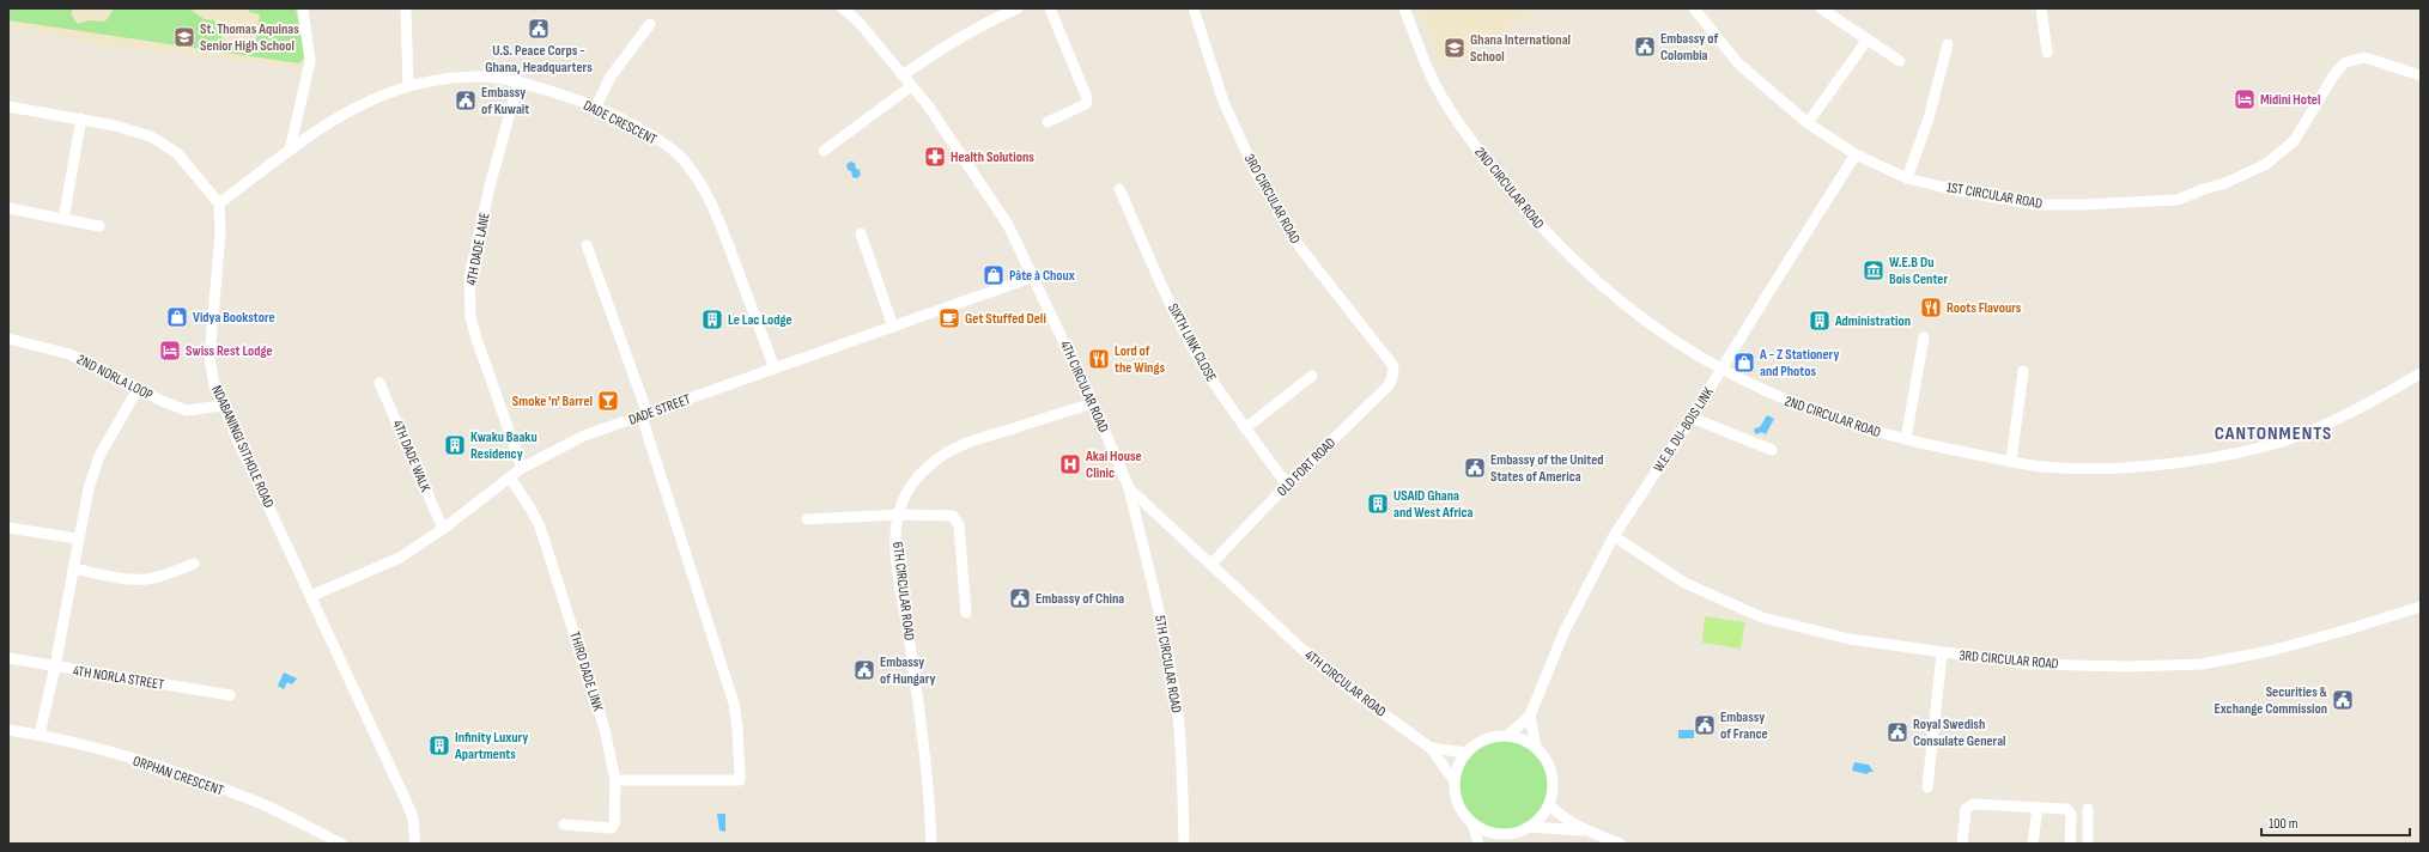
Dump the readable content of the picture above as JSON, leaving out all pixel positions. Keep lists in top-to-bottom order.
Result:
{
  "streets": {
    "street": [
      "DADE CRESCENT",
      "2ND CIRCULAR ROAD",
      "1ST CIRCULAR ROAD",
      "3RD CIRCULAR ROAD",
      "4TH DADE LANE",
      "SIXTH LINK CLOSE",
      "2ND NORLA LOOP",
      "4TH CIRCULAR ROAD",
      "DADE STREET",
      "W.E.B. DU-BOIS LINK",
      "NDABANINGI SITHOLE ROAD",
      "4TH DADE WALK",
      "OLD FORT ROAD",
      "6TH CIRCULAR ROAD",
      "5TH CIRCULAR ROAD",
      "THIRD DADE LINK",
      "4TH NORLA STREET",
      "ORPHAN CRESCENT"
    ]
  },
  "crossings": [
    ["DADE CRESCENT", "4TH DADE LANE"],
    ["DADE CRESCENT", "DADE STREET"],
    ["DADE CRESCENT", "NDABANINGI SITHOLE ROAD"],
    ["2ND CIRCULAR ROAD", "W.E.B. DU-BOIS LINK"],
    ["1ST CIRCULAR ROAD", "W.E.B. DU-BOIS LINK"],
    ["3RD CIRCULAR ROAD", "W.E.B. DU-BOIS LINK"],
    ["3RD CIRCULAR ROAD", "OLD FORT ROAD"],
    ["4TH DADE LANE", "DADE STREET"],
    ["SIXTH LINK CLOSE", "OLD FORT ROAD"],
    ["2ND NORLA LOOP", "NDABANINGI SITHOLE ROAD"],
    ["4TH CIRCULAR ROAD", "DADE STREET"],
    ["4TH CIRCULAR ROAD", "W.E.B. DU-BOIS LINK"],
    ["4TH CIRCULAR ROAD", "OLD FORT ROAD"],
    ["4TH CIRCULAR ROAD", "6TH CIRCULAR ROAD"],
    ["4TH CIRCULAR ROAD", "5TH CIRCULAR ROAD"],
    ["DADE STREET", "NDABANINGI SITHOLE ROAD"],
    ["DADE STREET", "4TH DADE WALK"],
    ["DADE STREET", "THIRD DADE LINK"]
  ],
  "districts": ["CANTONMENTS"],
  "places": {
    "public building": [
      "U.S. Peace Corps - Ghana, Headquarters",
      "Embassy of Colombia",
      "Embassy of Kuwait",
      "Embassy of the United States of America",
      "Embassy of China",
      "Embassy of Hungary",
      "Securities & Exchange Commission",
      "Embassy of France",
      "Royal Swedish Consulate General"
    ],
    "school or university": ["St. Thomas Aquinas Senior High School", "Ghana International School"],
    "hotel": ["Midini Hotel", "Swiss Rest Lodge"],
    "pharmacy": ["Health Solutions"],
    "museum": ["W.E.B Du Bois Center"],
    "shop": ["Pâte à Choux", "Vidya Bookstore", "A - Z Stationery and Photos"],
    "restaurant": ["Roots Flavours", "Lord of the Wings"],
    "cafe": ["Get Stuffed Deli"],
    "building": [
      "Le Lac Lodge",
      "Administration",
      "Kwaku Baaku Residency",
      "USAID Ghana and West Africa",
      "Infinity Luxury Apartments"
    ],
    "bar": ["Smoke 'n' Barrel"],
    "hospital": ["Akai House Clinic"]
  },
  "scale_bar": "100 m"
}
